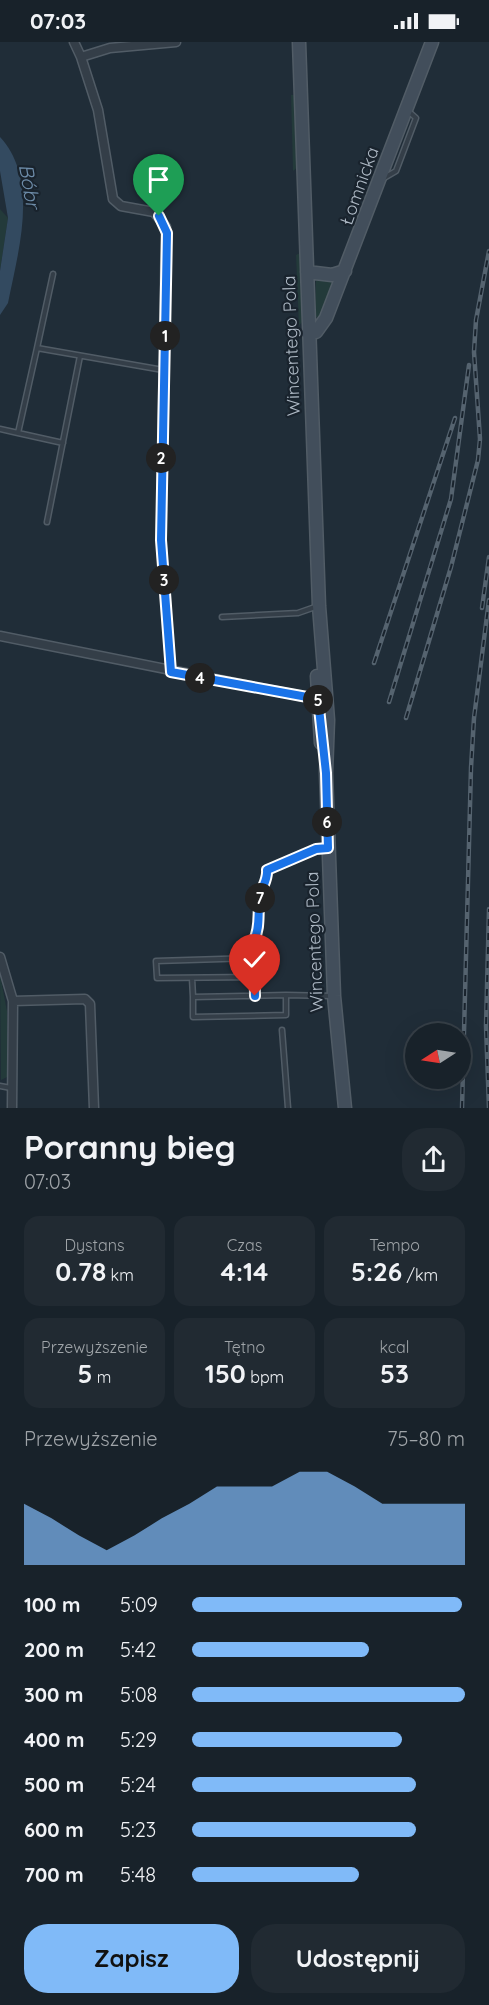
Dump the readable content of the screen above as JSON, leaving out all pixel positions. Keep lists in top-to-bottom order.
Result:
{
  "streets": {
    "street": ["Łomnicka", "Wincentego Pola"]
  },
  "crossings": [
    ["Łomnicka", "Wincentego Pola"]
  ],
  "water": ["Bóbr"],
  "north": "left",
  "page": {
    "status": "07:03",
    "pins": [
      "1",
      "2",
      "3",
      "4",
      "5",
      "6",
      "7"
    ],
    "heading": ["Poranny bieg", "07:03"],
    "stats": [
      ["Dystans", "0.78 km"],
      ["Czas", "4:14"],
      ["Tempo", "5:26 /km"],
      ["Przewyższenie", "5 m"],
      ["Tętno", "150 bpm"],
      ["kcal", "53"]
    ],
    "chart": ["Przewyższenie", "75–80 m"],
    "list": [
      {
        "name": "100 m",
        "note": "5:09"
      },
      {
        "name": "200 m",
        "note": "5:42"
      },
      {
        "name": "300 m",
        "note": "5:08"
      },
      {
        "name": "400 m",
        "note": "5:29"
      },
      {
        "name": "500 m",
        "note": "5:24"
      },
      {
        "name": "600 m",
        "note": "5:23"
      },
      {
        "name": "700 m",
        "note": "5:48"
      }
    ],
    "buttons": ["Zapisz", "Udostępnij"]
  }
}
